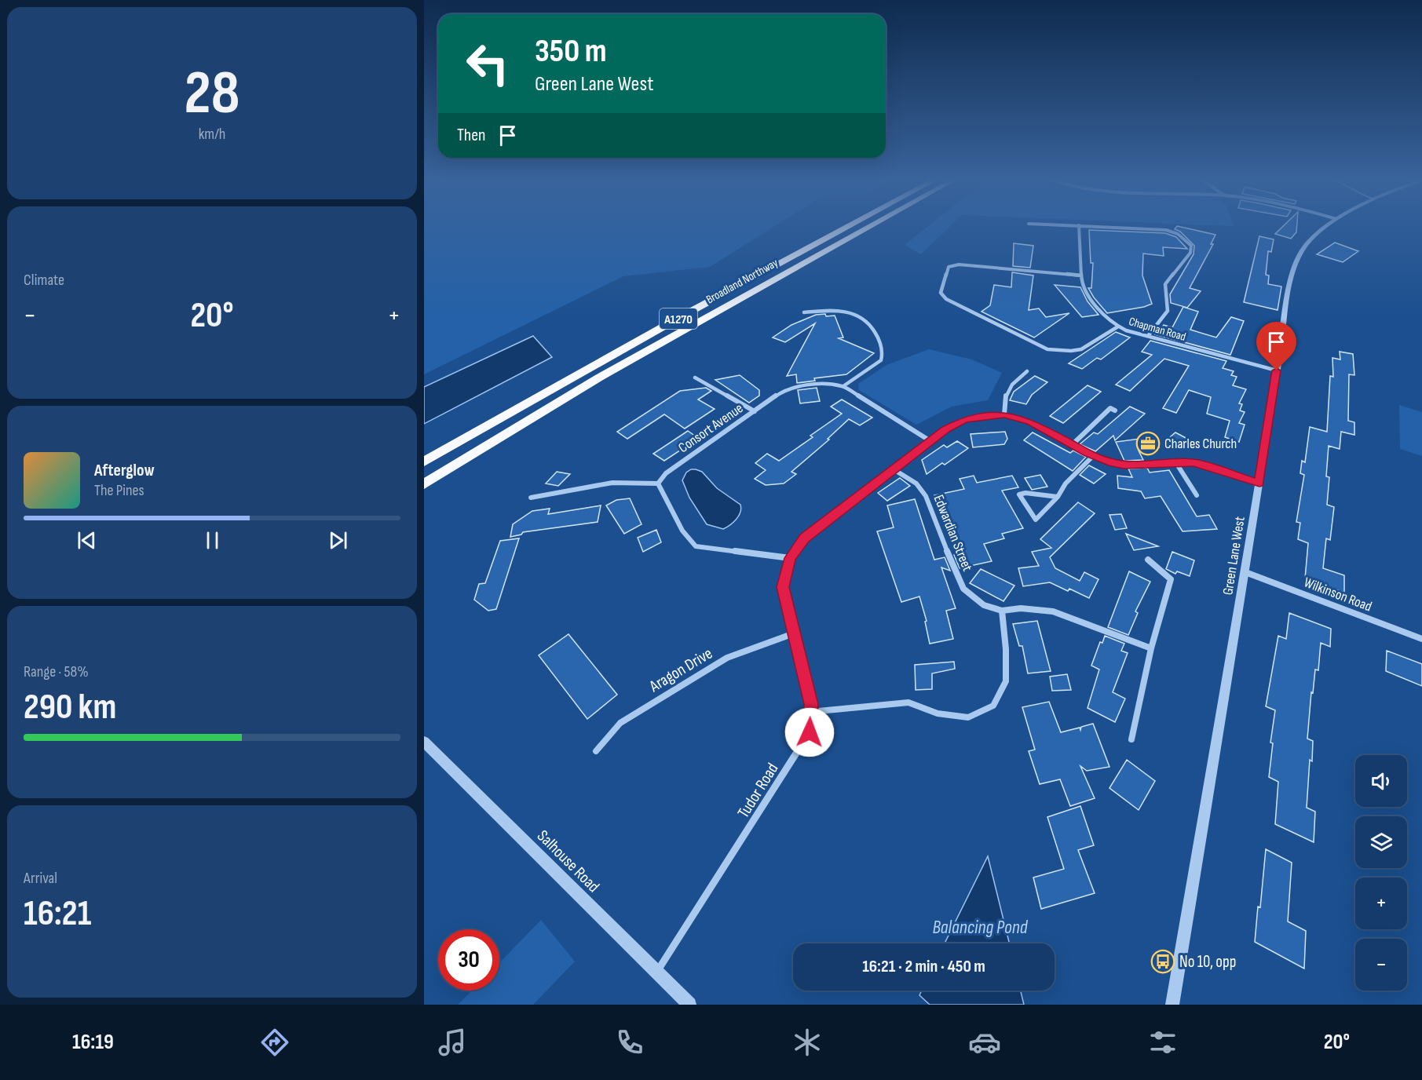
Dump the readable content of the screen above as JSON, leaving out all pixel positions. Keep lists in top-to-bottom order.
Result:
{
  "streets": {
    "highway": ["Broadland Northway", "A1270"],
    "street": [
      "Chapman Road",
      "Consort Avenue",
      "Edwardian Street",
      "Green Lane West",
      "Wilkinson Road",
      "Aragon Drive",
      "Tudor Road",
      "Salhouse Road"
    ]
  },
  "crossings": [
    ["Chapman Road", "Green Lane West"],
    ["Consort Avenue", "Tudor Road"],
    ["Edwardian Street", "Tudor Road"],
    ["Green Lane West", "Wilkinson Road"],
    ["Green Lane West", "Tudor Road"],
    ["Aragon Drive", "Tudor Road"],
    ["Tudor Road", "Salhouse Road"]
  ],
  "water": ["Balancing Pond"],
  "places": {
    "office": ["Charles Church"],
    "bus stop": ["No 10, opp"]
  },
  "page": {
    "tile": [
      ["28", "km/h"],
      "Climate",
      ["Range · 58%", "290 km"],
      ["Arrival", "16:21"]
    ],
    "turn": ["350 m", "Green Lane West"],
    "then": "Then",
    "heat": ["−", "20°", "+"],
    "song": ["Afterglow", "The Pines"],
    "map_buttons": ["+", "−"],
    "limit": "30",
    "trip": "16:21 · 2 min · 450 m",
    "tabs": ["16:19", "20°"]
  }
}
